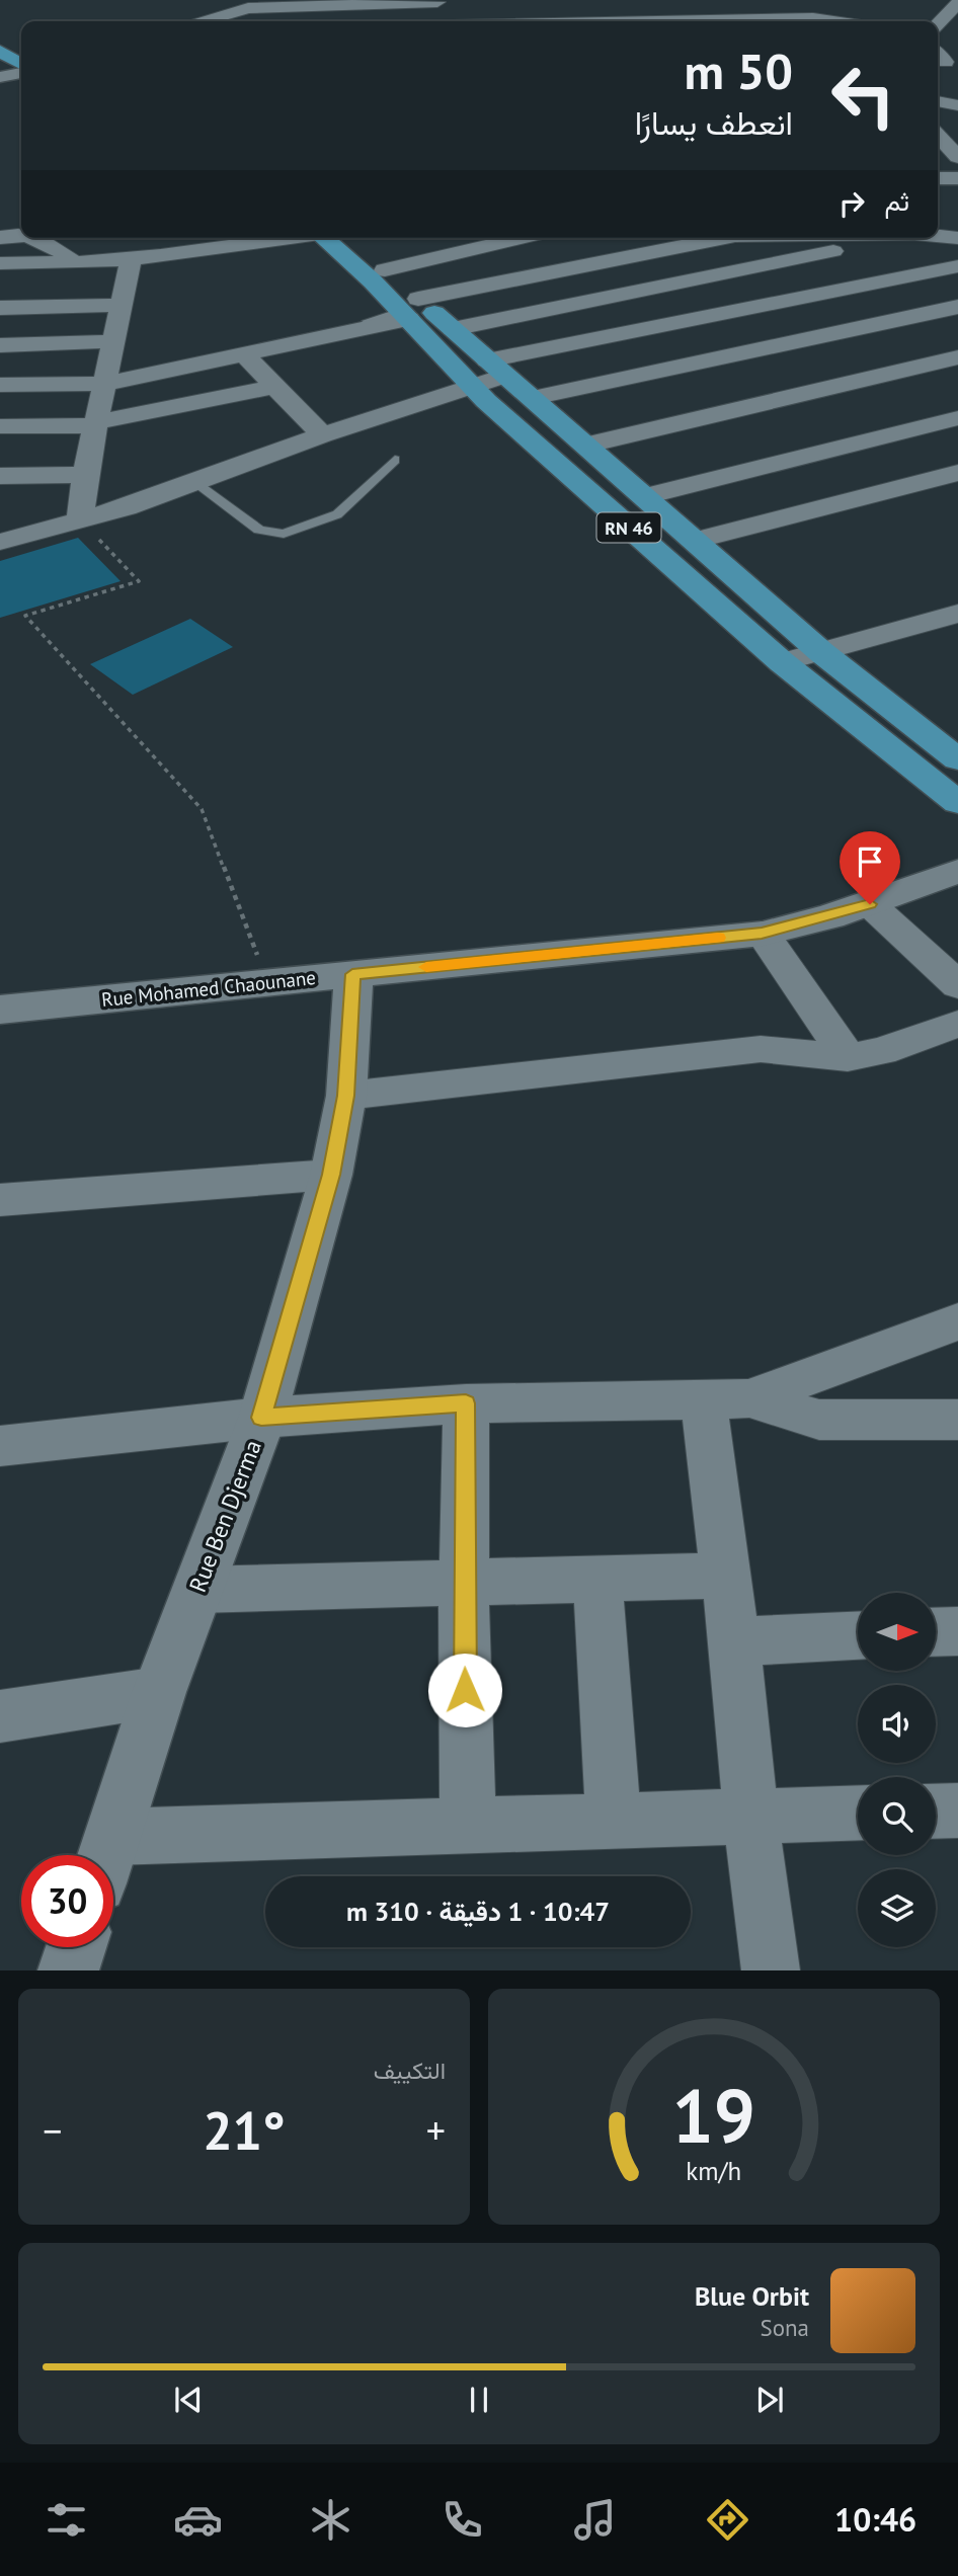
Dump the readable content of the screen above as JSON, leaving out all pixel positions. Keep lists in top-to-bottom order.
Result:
{
  "streets": {
    "main road": ["RN 46"],
    "street": ["Rue Mohamed Chaounane", "Rue Ben Djerma"]
  },
  "crossings": [
    ["Rue Mohamed Chaounane", "Rue Ben Djerma"]
  ],
  "north": "right",
  "page": {
    "turn": ["50 m", "انعطف يسارًا"],
    "then": "ثم",
    "limit": "30",
    "trip": "10:47 · 1 دقيقة · 310 m",
    "tile": "التكييف",
    "heat": ["−", "21°", "+"],
    "song": ["Blue Orbit", "Sona"],
    "tabs": "10:46",
    "gauge": ["19", "km/h"]
  }
}
